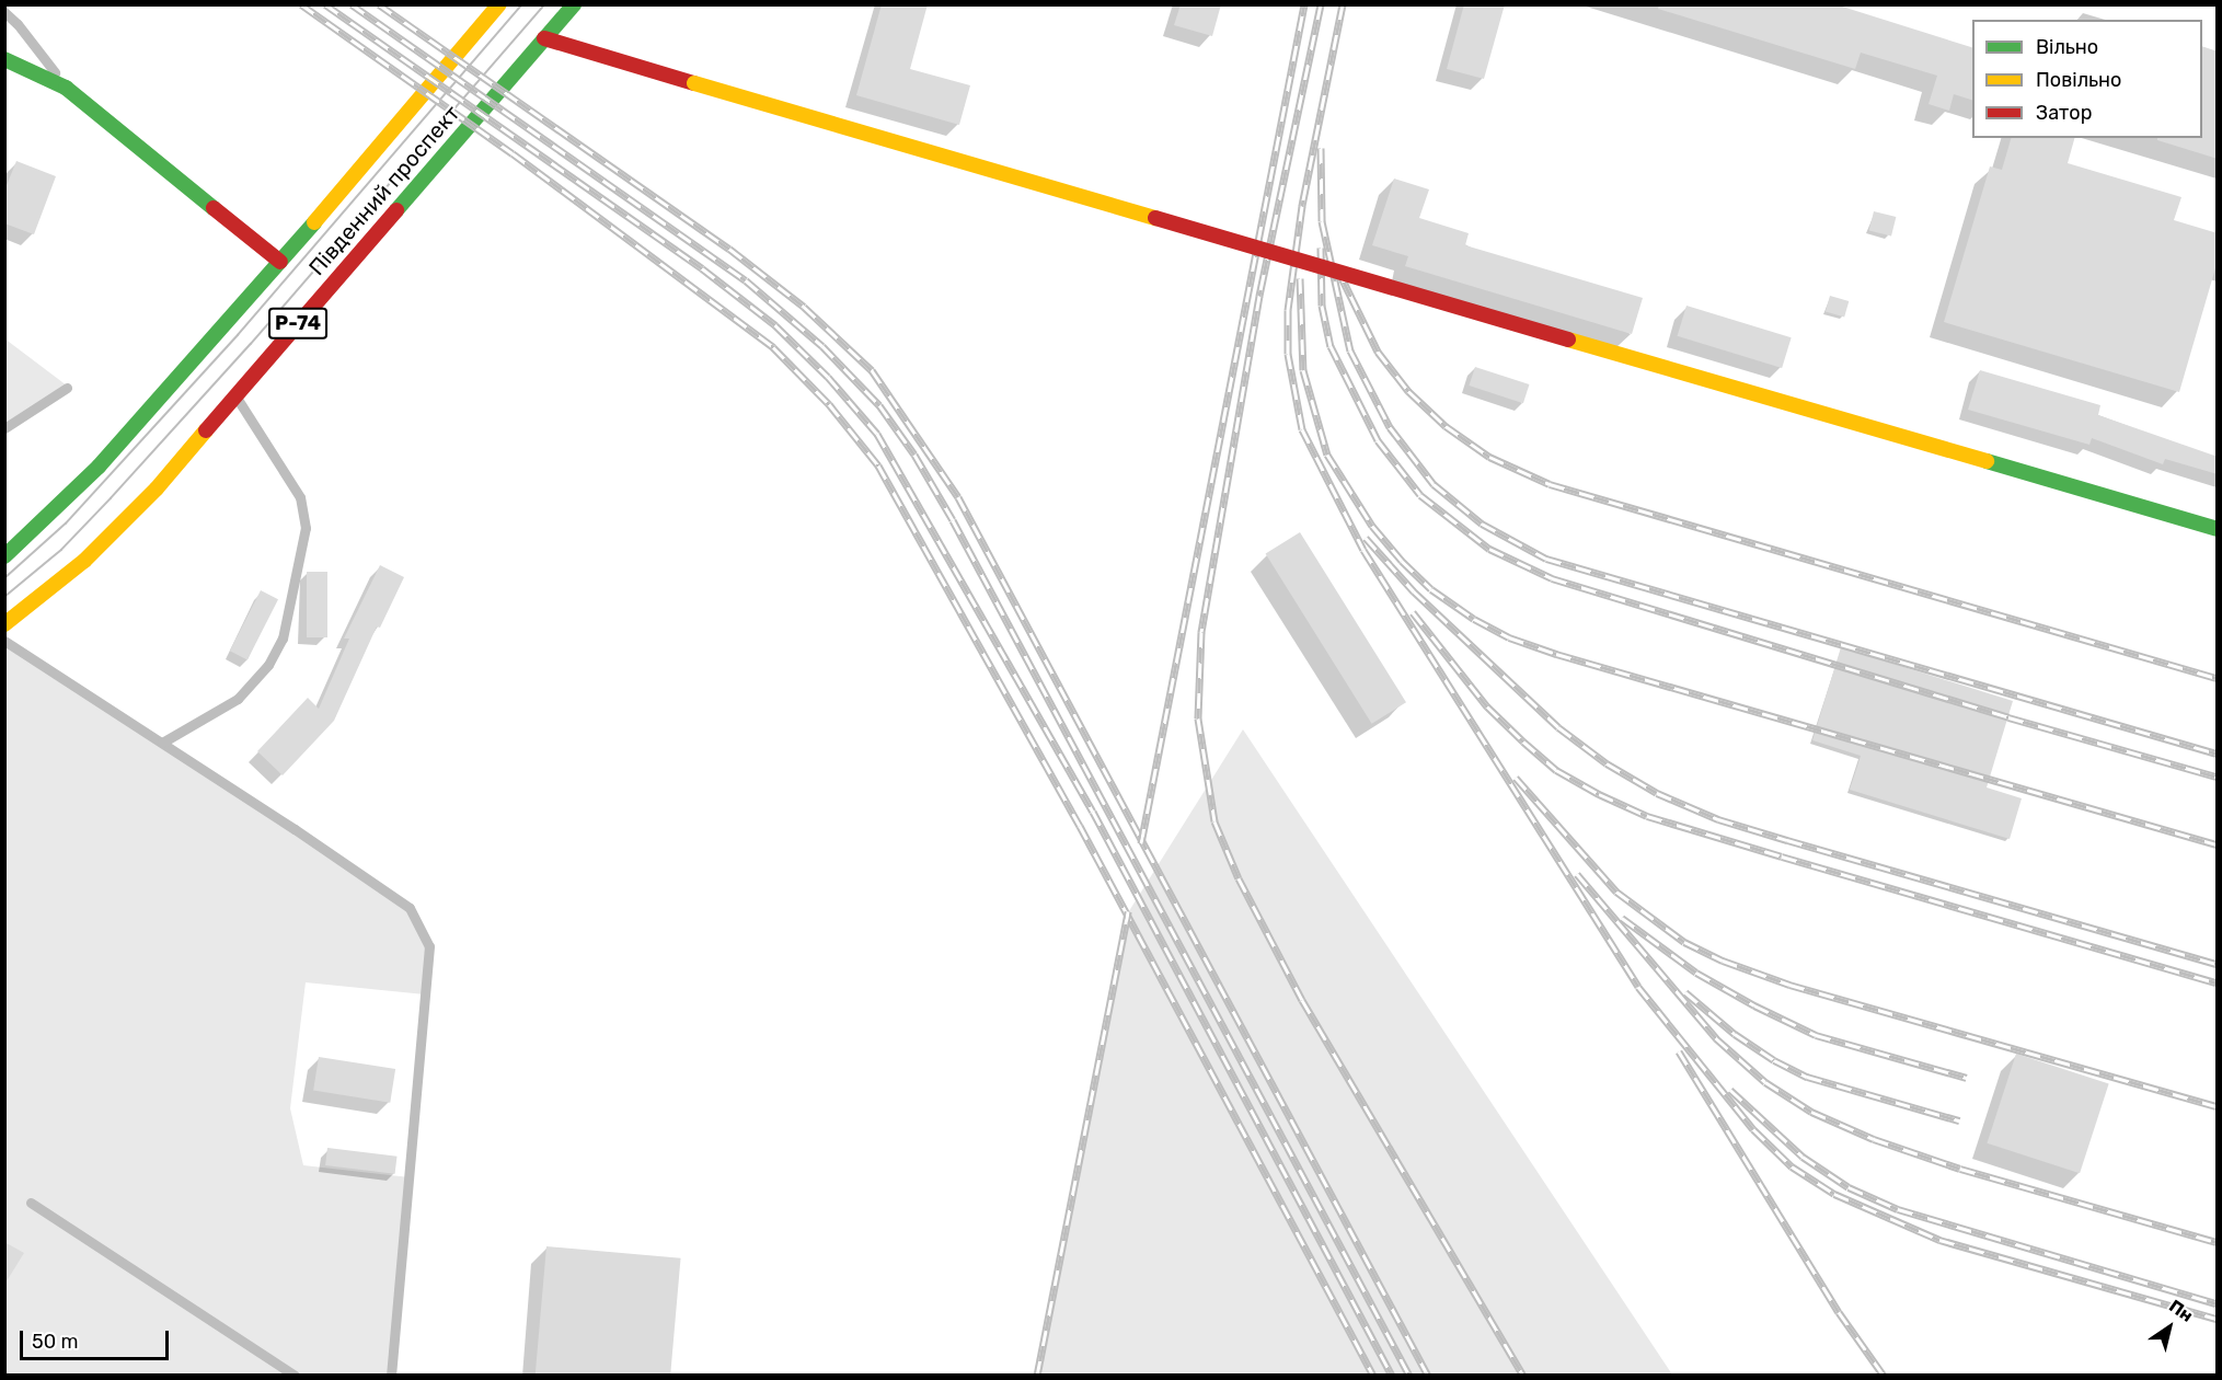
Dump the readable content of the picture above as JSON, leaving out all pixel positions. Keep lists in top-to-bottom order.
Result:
{
  "streets": {
    "street": ["Південний проспект", "Р-74"]
  },
  "legend": ["Вільно", "Повільно", "Затор"],
  "scale_bar": "50 m",
  "north": "top right"
}
